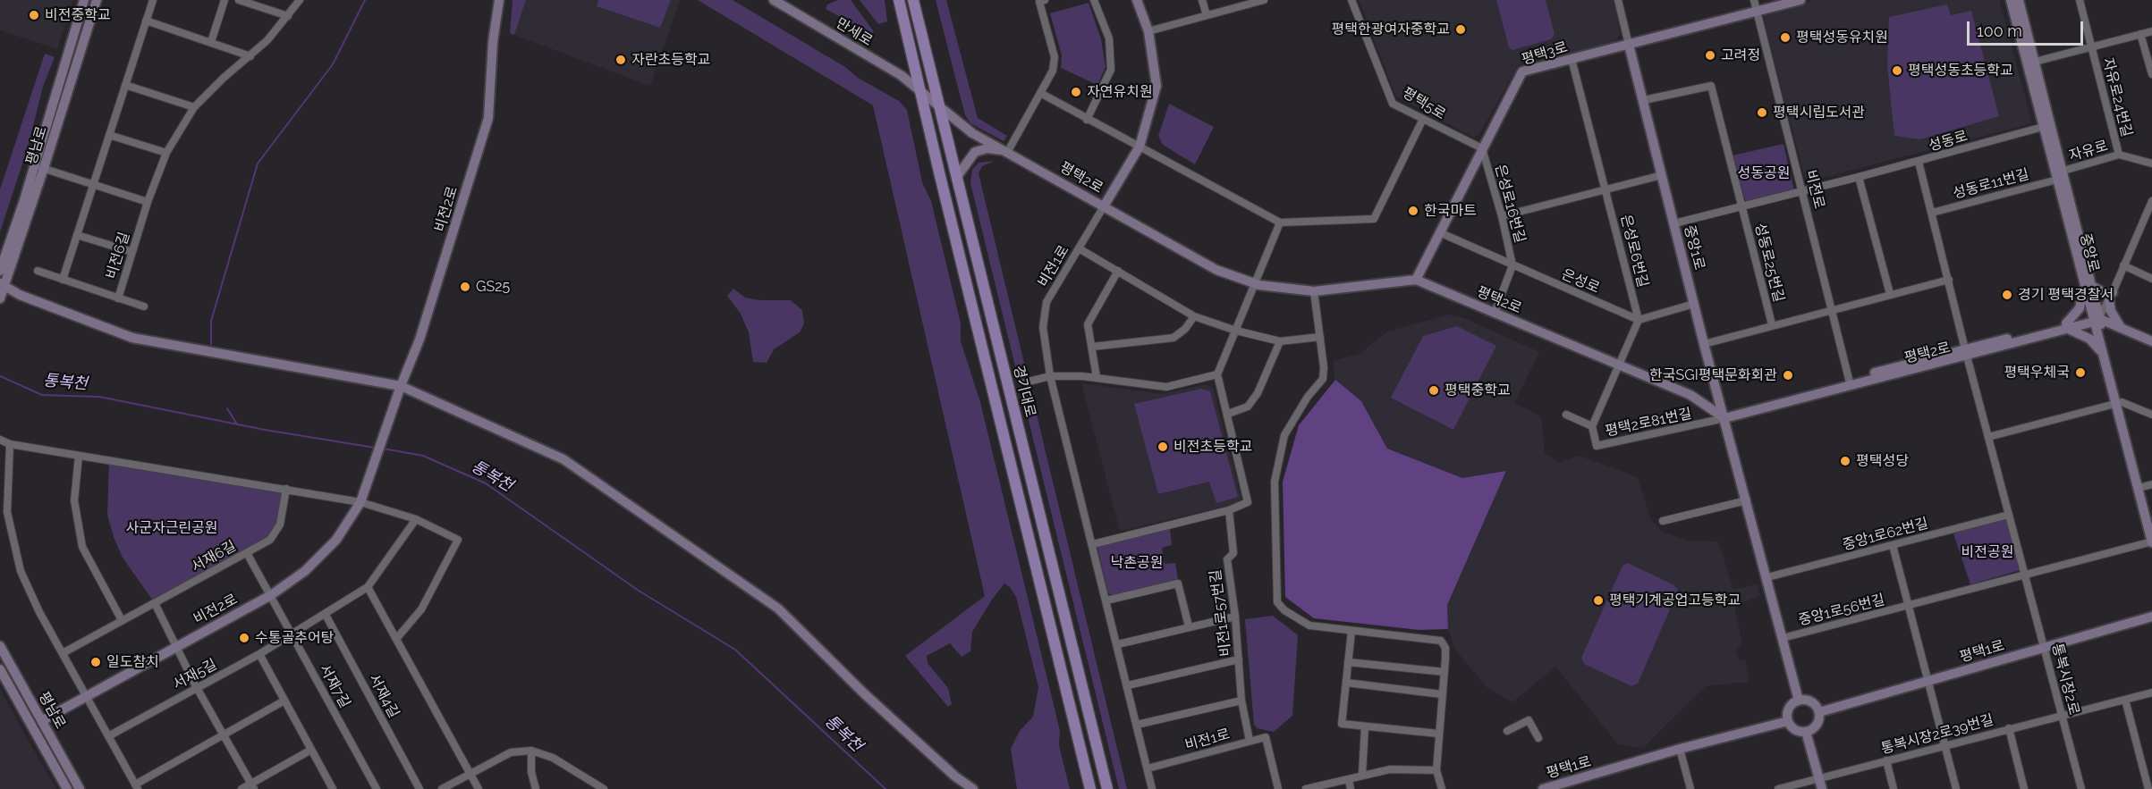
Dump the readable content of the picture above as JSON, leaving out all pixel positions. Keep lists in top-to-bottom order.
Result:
{
  "streets": {
    "main road": ["경기대로"],
    "street": [
      "만세로",
      "평택3로",
      "자유로24번길",
      "평택5로",
      "성동로",
      "평남로",
      "자유로",
      "평택2로",
      "성동로11번길",
      "비전로",
      "은성로16번길",
      "비전2로",
      "중앙1로",
      "은성로6번길",
      "중앙로",
      "비전6길",
      "성동로25번길",
      "비전1로",
      "은성로",
      "평택2로81번길",
      "중앙1로62번길",
      "서재6길",
      "중앙1로56번길",
      "비전1로57번길",
      "평택1로",
      "서재5길",
      "통복시장2로",
      "서재7길",
      "서재4길",
      "통복시장2로39번길"
    ]
  },
  "crossings": [
    ["만세로", "평택2로"],
    ["만세로", "경기대로"],
    ["평택3로", "평택5로"],
    ["평택3로", "평택2로"],
    ["평택3로", "비전로"],
    ["평택3로", "은성로16번길"],
    ["평택3로", "중앙1로"],
    ["평택3로", "은성로6번길"],
    ["평택3로", "은성로"],
    ["자유로24번길", "자유로"],
    ["자유로24번길", "중앙로"],
    ["평택5로", "은성로16번길"],
    ["성동로", "비전로"],
    ["성동로", "중앙1로"],
    ["성동로", "중앙로"],
    ["성동로", "성동로25번길"],
    ["평남로", "비전2로"],
    ["자유로", "중앙로"],
    ["평택2로", "비전로"],
    ["평택2로", "중앙1로"],
    ["평택2로", "중앙로"],
    ["평택2로", "비전1로"],
    ["평택2로", "경기대로"],
    ["평택2로", "평택2로81번길"],
    ["평택2로", "통복시장2로"],
    ["성동로11번길", "중앙로"],
    ["비전로", "성동로25번길"],
    ["은성로16번길", "은성로"],
    ["비전2로", "서재7길"],
    ["중앙1로", "성동로25번길"],
    ["중앙1로", "평택2로81번길"],
    ["중앙1로", "중앙1로62번길"],
    ["중앙1로", "중앙1로56번길"],
    ["중앙1로", "평택1로"],
    ["은성로6번길", "은성로"],
    ["비전1로", "비전1로57번길"],
    ["중앙1로62번길", "통복시장2로"],
    ["서재6길", "서재7길"],
    ["중앙1로56번길", "평택1로"],
    ["중앙1로56번길", "통복시장2로"],
    ["중앙1로56번길", "통복시장2로39번길"],
    ["평택1로", "통복시장2로"],
    ["서재5길", "서재7길"],
    ["서재5길", "서재4길"],
    ["통복시장2로", "통복시장2로39번길"]
  ],
  "water": ["통복천"],
  "parks": [
    "성동공원",
    "사군자근린공원",
    "비전공원",
    "낙촌공원"
  ],
  "places": [
    "비전중학교",
    "평택한광여자중학교",
    "평택성동유치원",
    "고려정",
    "자란초등학교",
    "평택성동초등학교",
    "자연유치원",
    "평택시립도서관",
    "한국마트",
    "GS25",
    "경기 평택경찰서",
    "평택우체국",
    "한국SGI평택문화회관",
    "평택중학교",
    "비전초등학교",
    "평택성당",
    "평택기계공업고등학교",
    "수통골추어탕",
    "일도참치"
  ],
  "scale_bar": "100 m"
}
